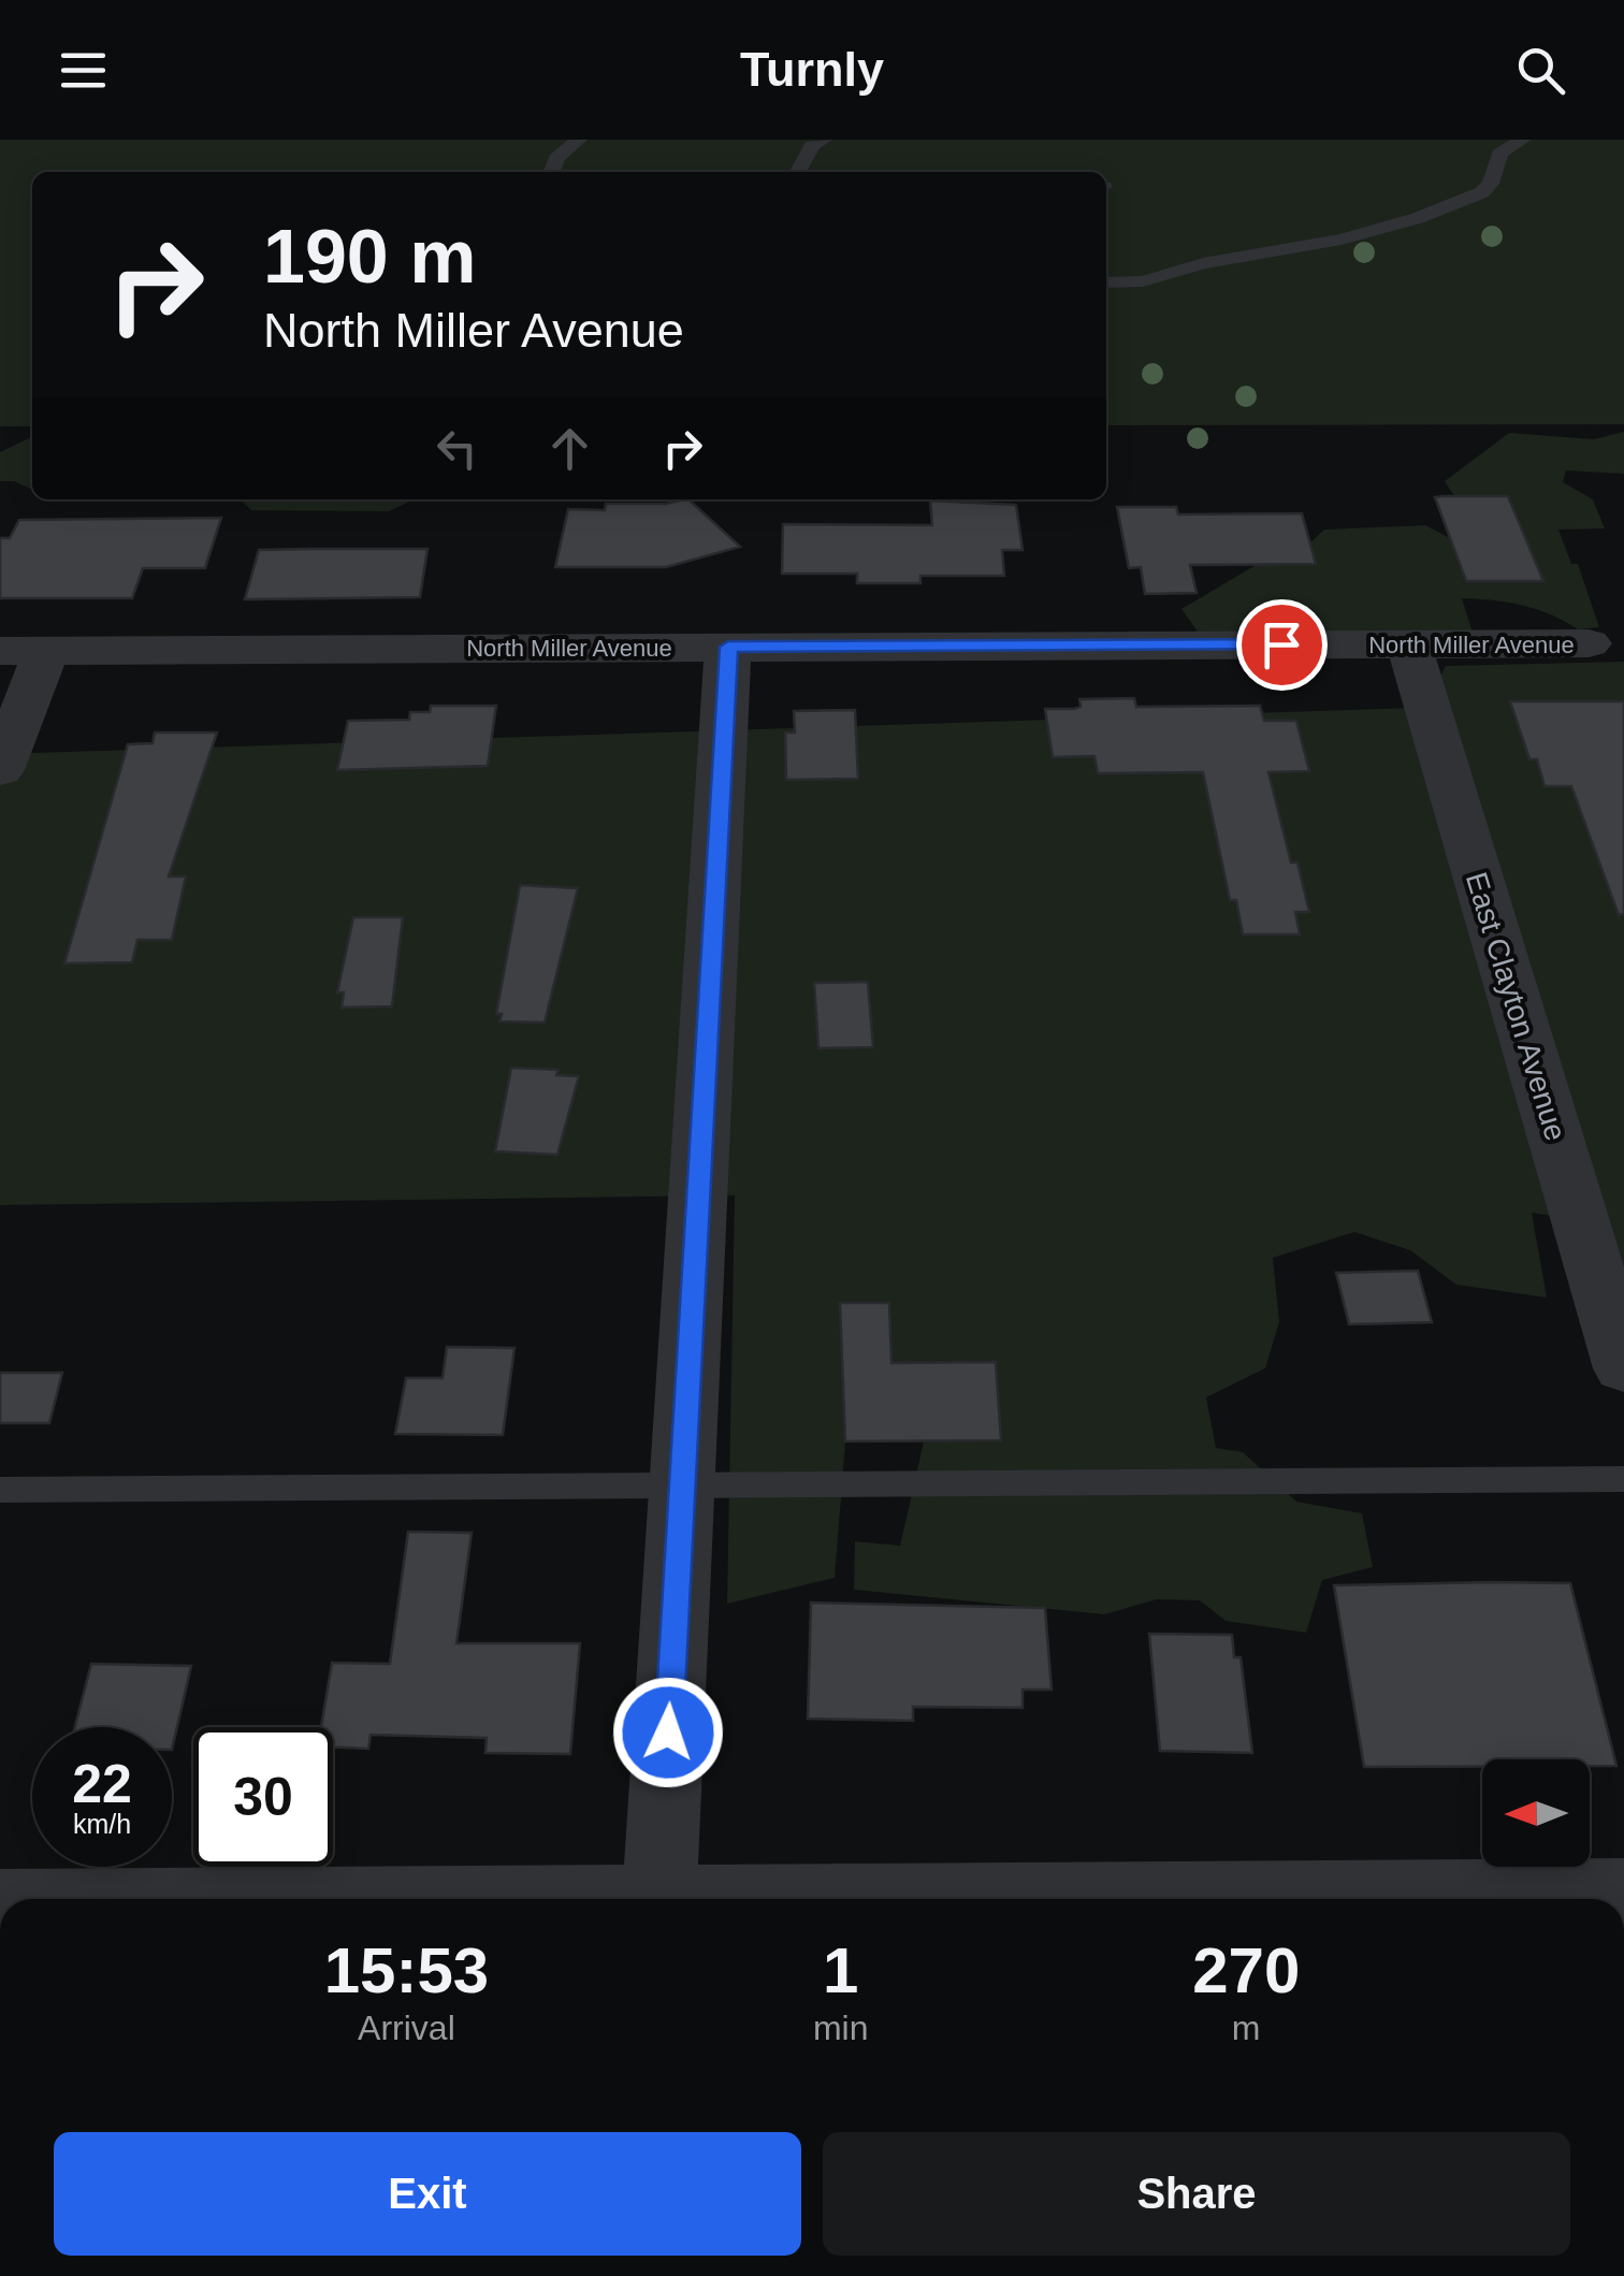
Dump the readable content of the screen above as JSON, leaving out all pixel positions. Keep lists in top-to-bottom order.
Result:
{
  "streets": {
    "street": ["North Miller Avenue", "East Clayton Avenue"]
  },
  "crossings": [
    ["North Miller Avenue", "East Clayton Avenue"]
  ],
  "north": "left",
  "page": {
    "header": "Turnly",
    "turn": ["190 m", "North Miller Avenue"],
    "speed": "22 km/h",
    "limit": "30",
    "eta": [
      "15:53",
      "Arrival",
      "1",
      "min",
      "270",
      "m"
    ],
    "buttons": ["Exit", "Share"]
  }
}
